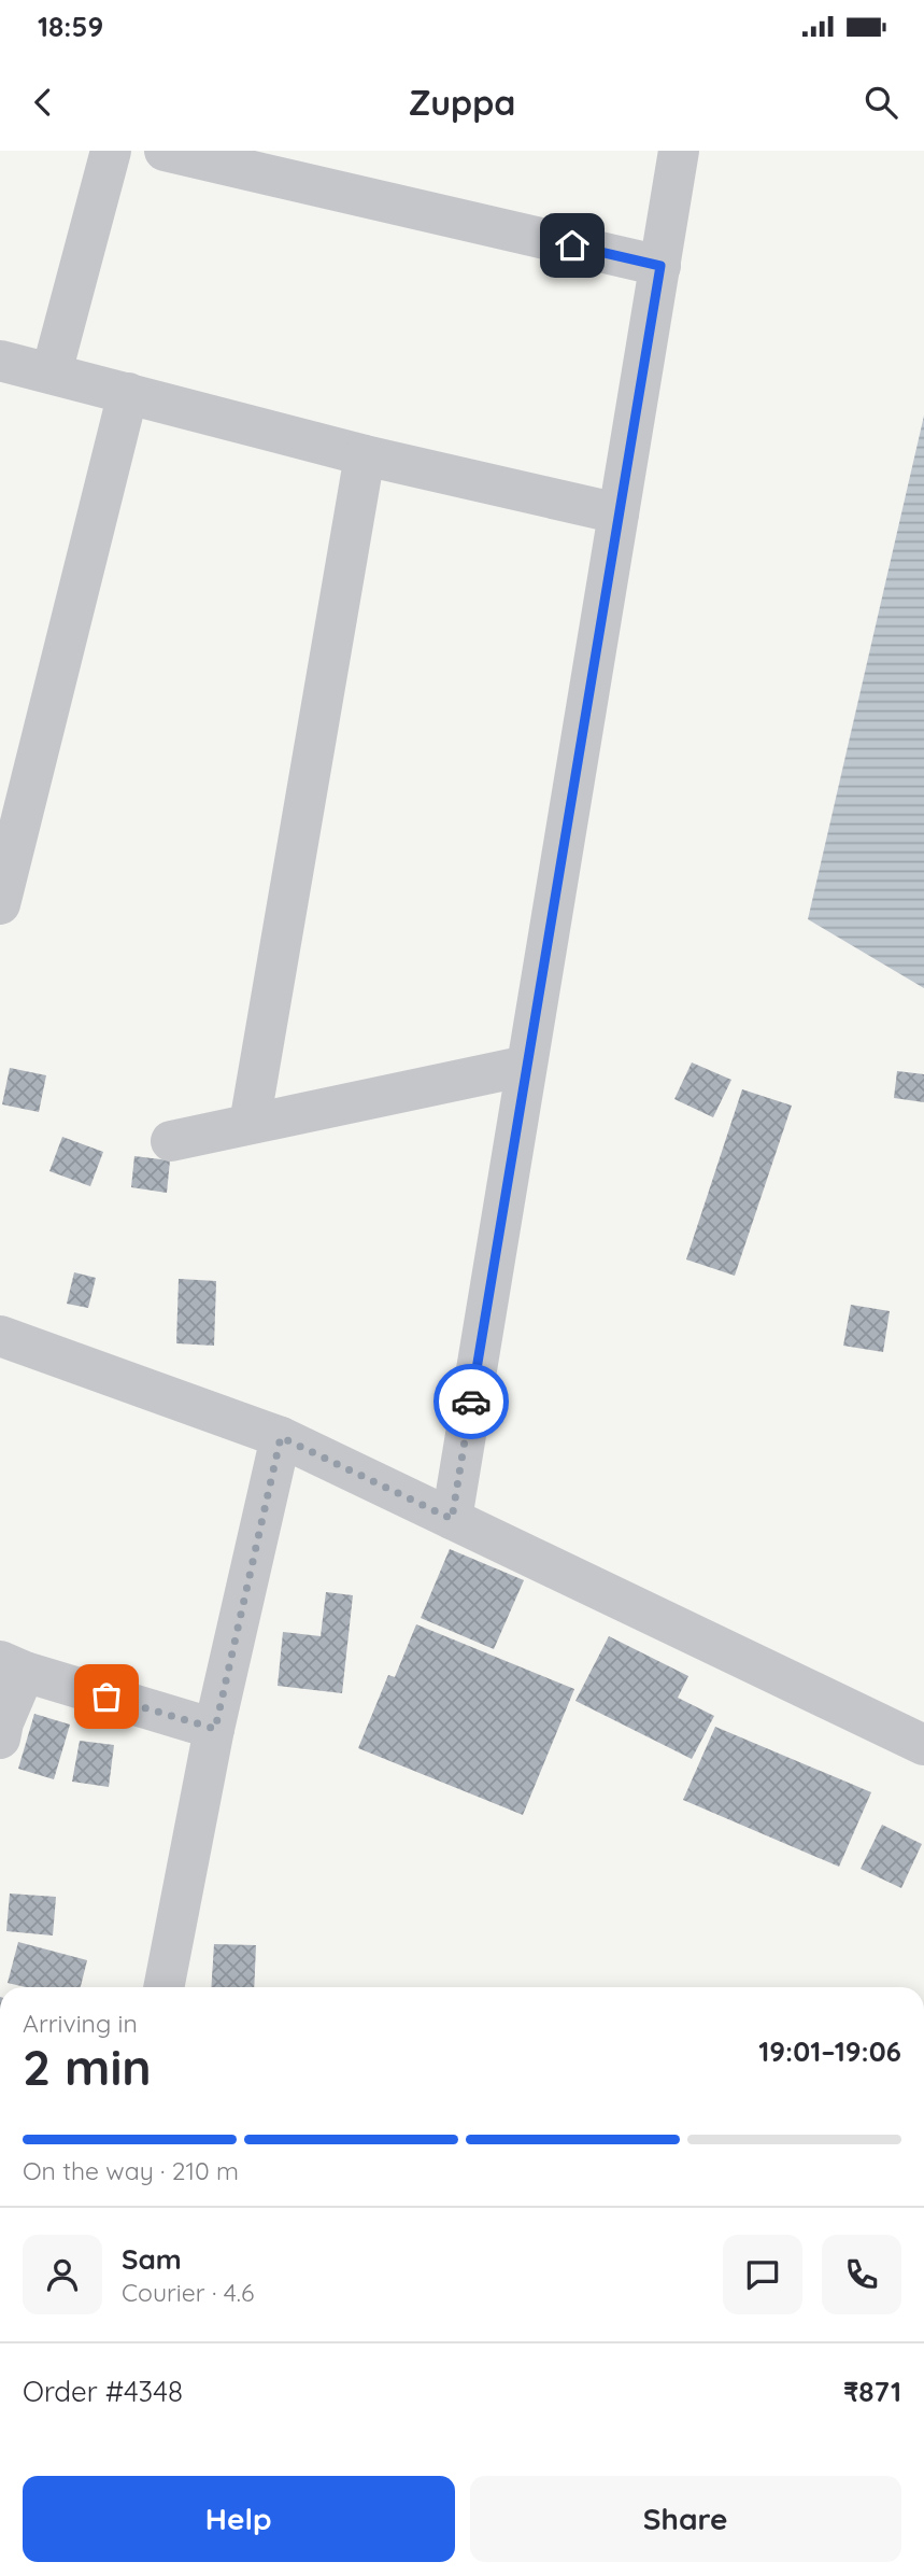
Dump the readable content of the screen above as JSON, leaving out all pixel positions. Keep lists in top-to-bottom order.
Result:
{
  "page": {
    "status": "18:59",
    "header": "Zuppa",
    "heading": ["2 min", "Arriving in", "19:01–19:06"],
    "panel": [
      "Sam",
      "Courier · 4.6",
      "Order #4348",
      "₹871"
    ],
    "bar": "On the way · 210 m",
    "buttons": ["Help", "Share"]
  }
}
